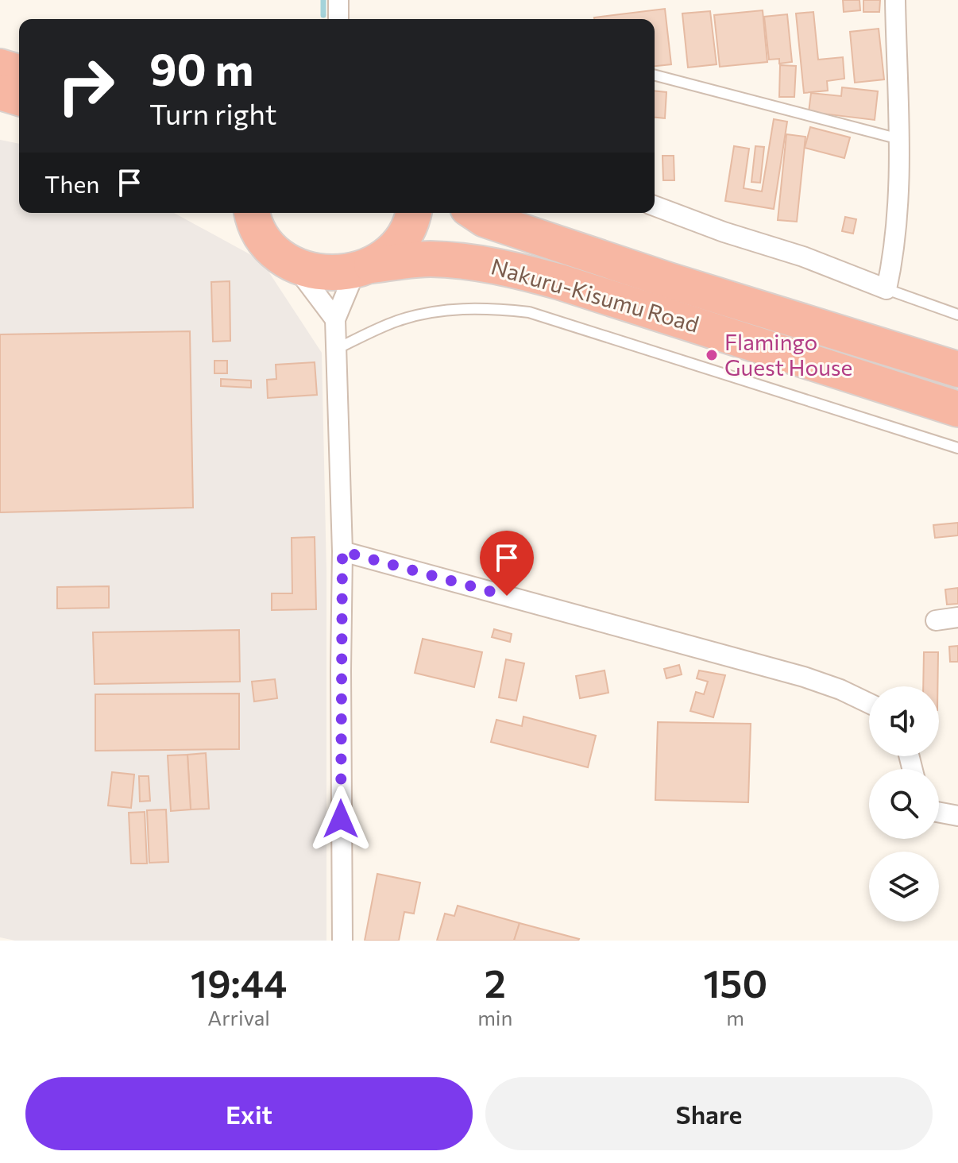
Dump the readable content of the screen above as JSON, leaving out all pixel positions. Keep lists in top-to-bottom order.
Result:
{
  "streets": {
    "highway": ["Nakuru-Kisumu Road"]
  },
  "places": ["Flamingo Guest House"],
  "page": {
    "turn": ["90 m", "Turn right"],
    "then": "Then",
    "eta": [
      "19:44",
      "Arrival",
      "2",
      "min",
      "150",
      "m"
    ],
    "buttons": ["Exit", "Share"]
  }
}
